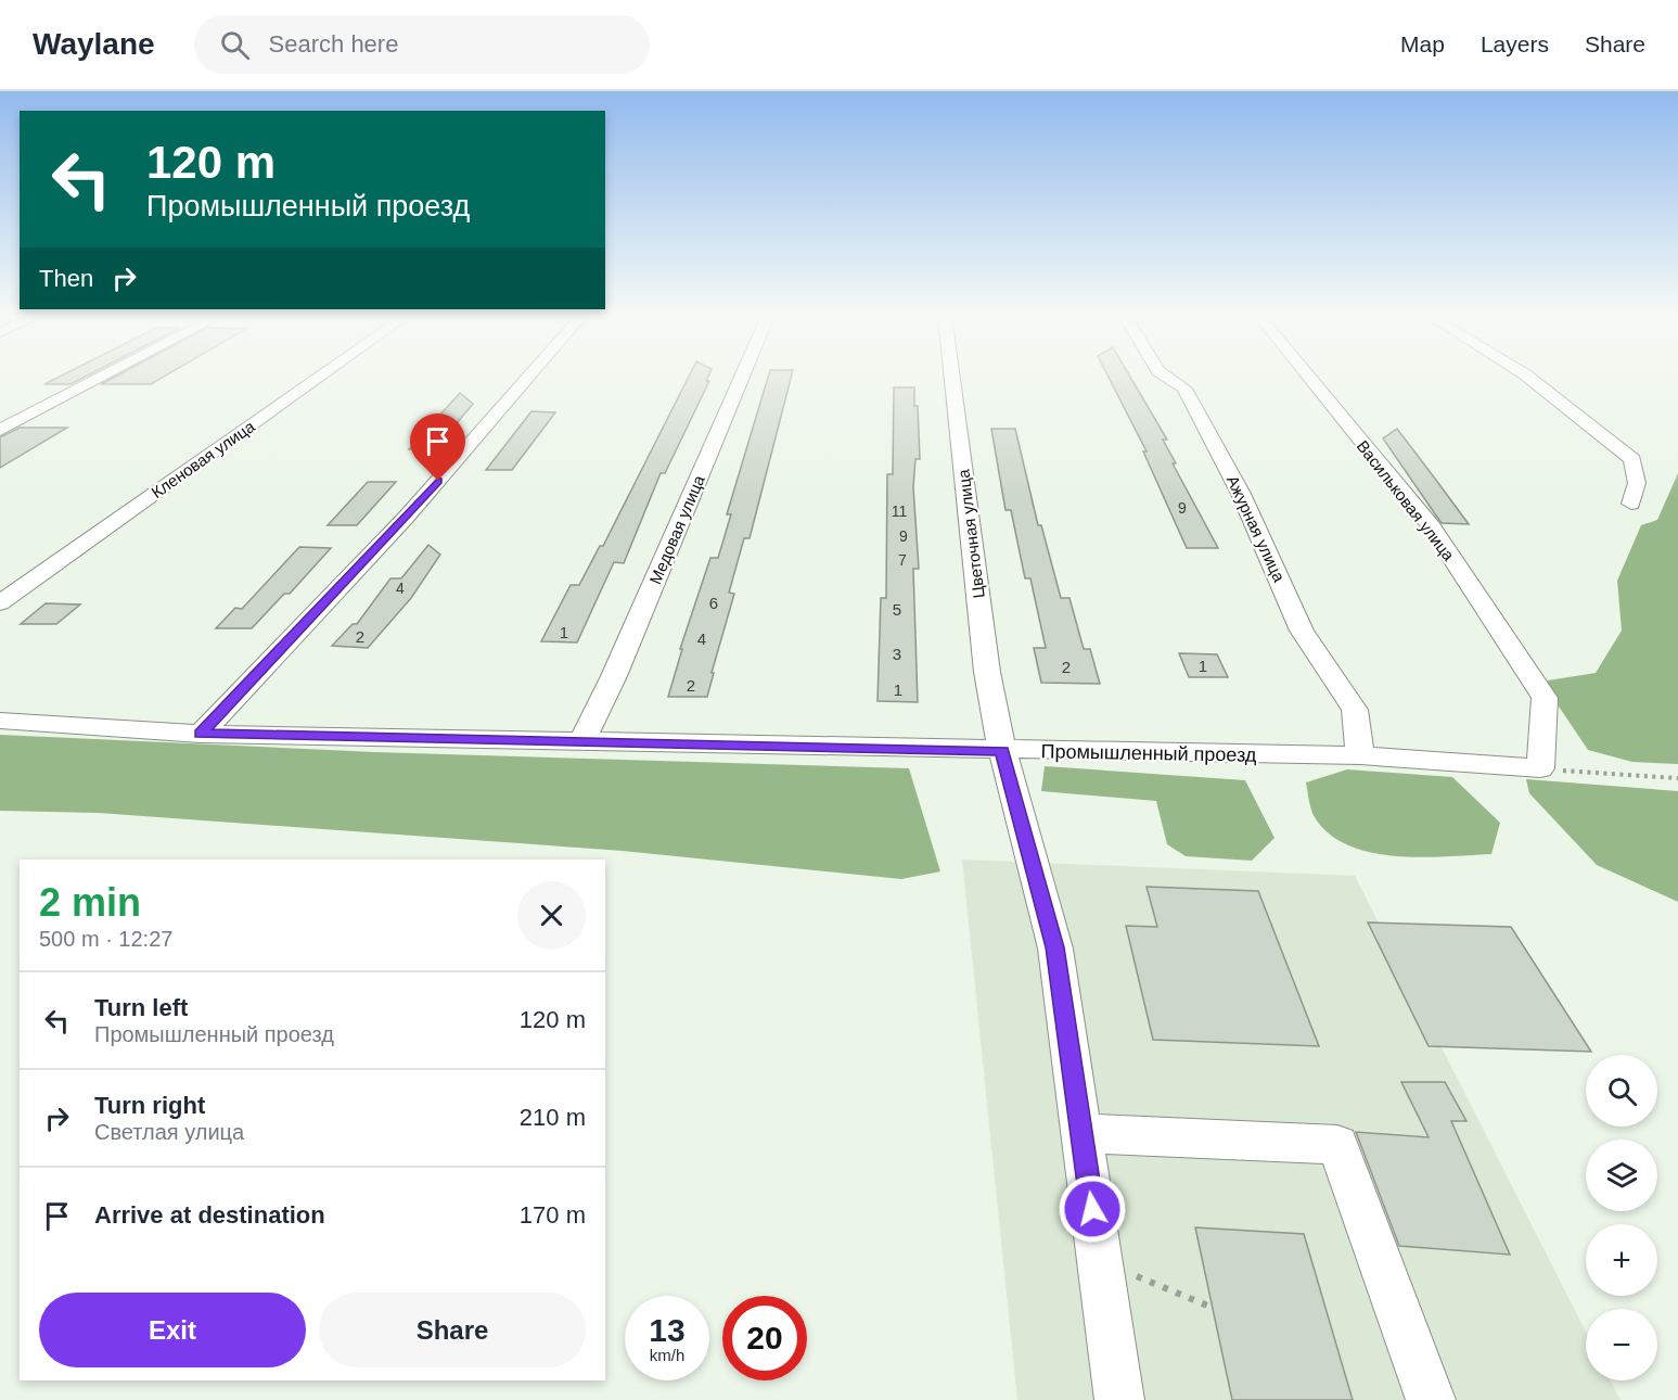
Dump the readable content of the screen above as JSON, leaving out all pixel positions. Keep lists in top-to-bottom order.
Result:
{
  "streets": {
    "street": [
      "Кленовая улица",
      "Васильковая улица",
      "Ажурная улица",
      "Медовая улица",
      "Цветочная улица",
      "Промышленный проезд"
    ]
  },
  "crossings": [
    ["Васильковая улица", "Промышленный проезд"],
    ["Ажурная улица", "Промышленный проезд"],
    ["Медовая улица", "Промышленный проезд"],
    ["Цветочная улица", "Промышленный проезд"]
  ],
  "house_numbers": [
    "9",
    "11",
    "9",
    "7",
    "4",
    "6",
    "5",
    "1",
    "2",
    "4",
    "3",
    "1",
    "2",
    "2",
    "1"
  ],
  "page": {
    "header": "Waylane",
    "search": "Search here",
    "nav": ["Map", "Layers", "Share"],
    "turn": ["120 m", "Промышленный проезд"],
    "then": "Then",
    "heading": ["2 min", "500 m · 12:27"],
    "list": [
      {
        "name": "Turn left",
        "note": "Промышленный проезд",
        "value": "120 m"
      },
      {
        "name": "Turn right",
        "note": "Светлая улица",
        "value": "210 m"
      },
      {
        "name": "Arrive at destination",
        "value": "170 m"
      }
    ],
    "map_buttons": ["+", "−"],
    "buttons": ["Exit", "Share"],
    "speed": "13 km/h",
    "limit": "20"
  }
}
